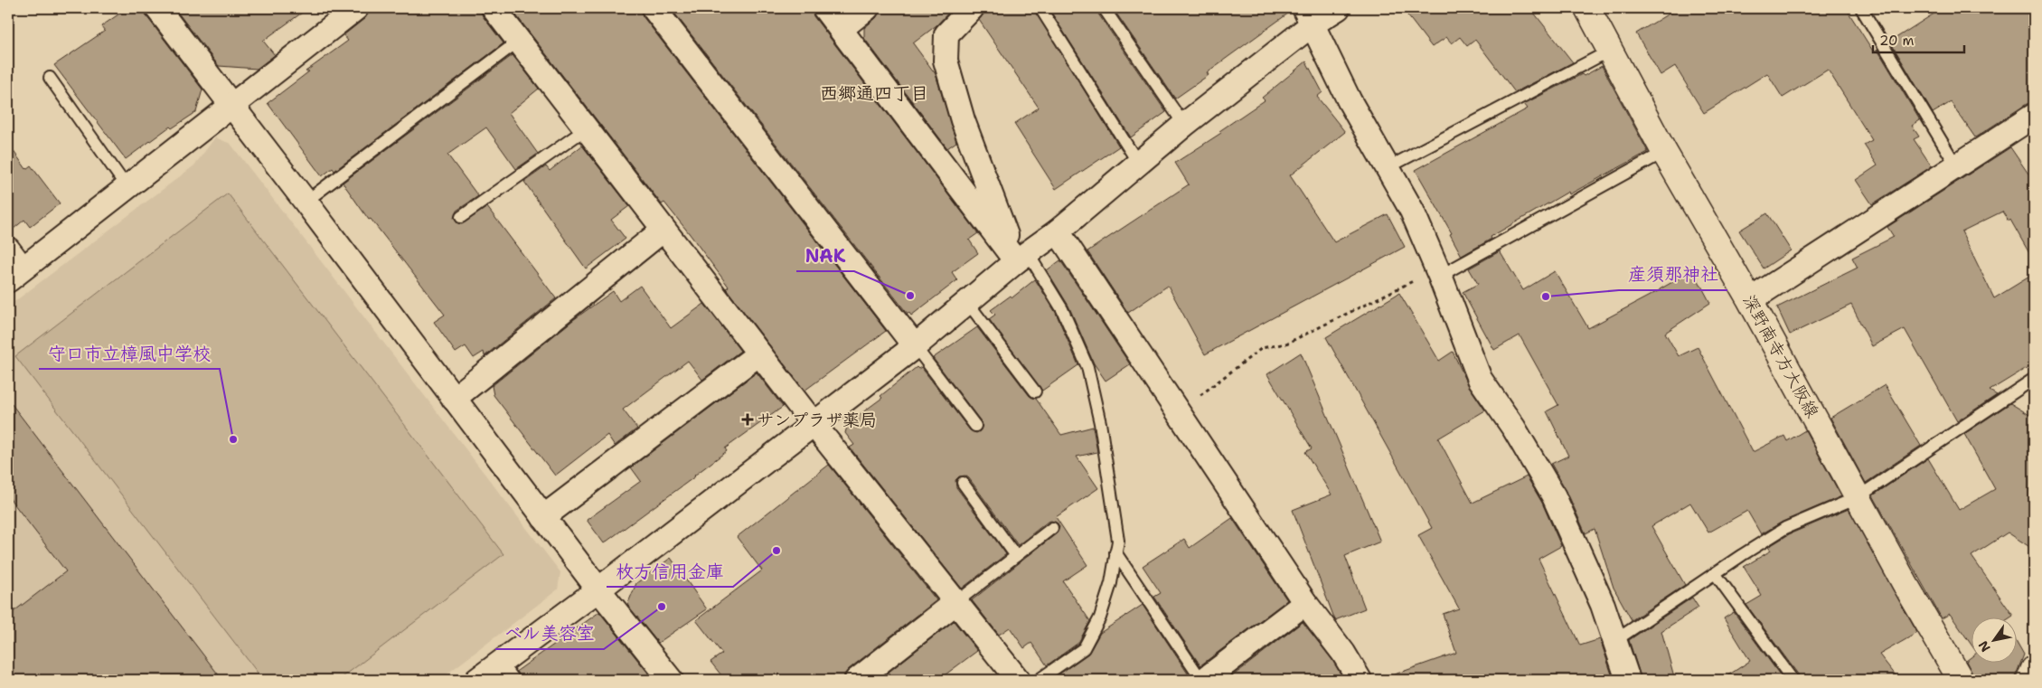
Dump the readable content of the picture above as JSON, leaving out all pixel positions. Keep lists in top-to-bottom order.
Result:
{
  "streets": {
    "main road": ["深野南寺方大阪線"]
  },
  "districts": ["西郷通四丁目"],
  "places": {
    "other": [
      "NAK",
      "産須那神社",
      "守口市立樟風中学校",
      "枚方信用金庫",
      "ベル美容室"
    ],
    "health": ["サンプラザ薬局"]
  },
  "scale_bar": "20 m",
  "north": "bottom left"
}
